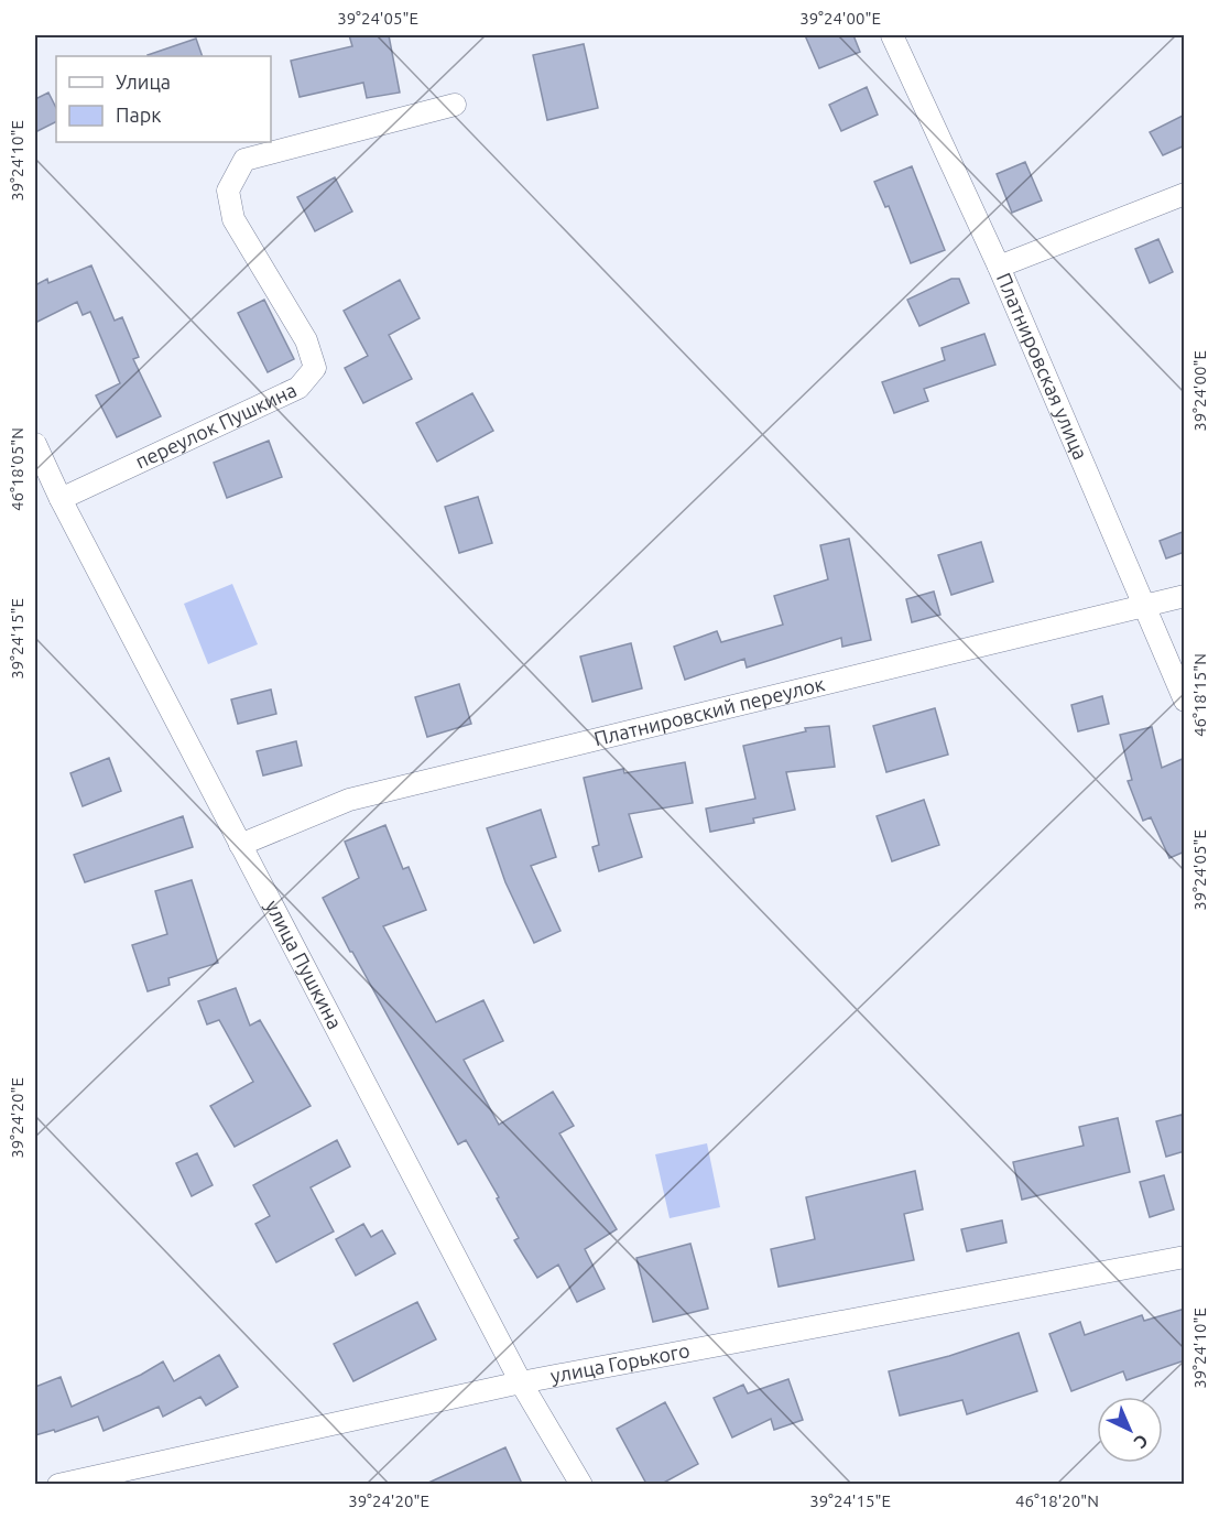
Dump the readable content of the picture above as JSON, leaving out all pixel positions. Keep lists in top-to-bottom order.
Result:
{
  "streets": {
    "street": [
      "Платнировская улица",
      "переулок Пушкина",
      "Платнировский переулок",
      "улица Пушкина",
      "улица Горького"
    ]
  },
  "crossings": [
    ["Платнировская улица", "Платнировский переулок"],
    ["переулок Пушкина", "улица Пушкина"],
    ["Платнировский переулок", "улица Пушкина"],
    ["улица Пушкина", "улица Горького"]
  ],
  "legend": ["Улица", "Парк"],
  "north": "bottom right",
  "coordinates": [
    "39°24'05\"E",
    "39°24'00\"E",
    "39°24'10\"E",
    "46°18'05\"N",
    "39°24'15\"E",
    "46°18'15\"N",
    "39°24'20\"E",
    "46°18'20\"N"
  ]
}
